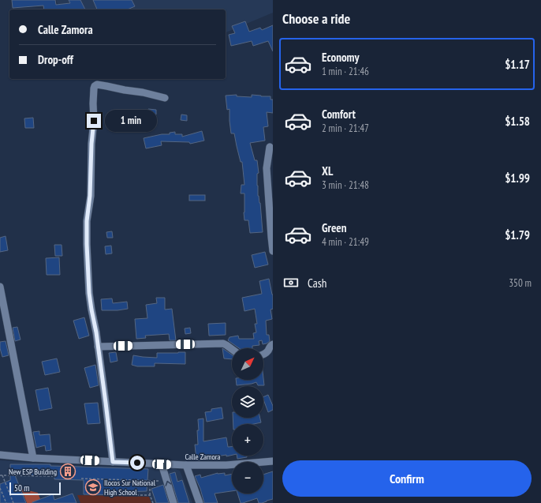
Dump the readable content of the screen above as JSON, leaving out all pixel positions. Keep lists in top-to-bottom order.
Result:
{
  "streets": {
    "street": ["Calle Zamora"]
  },
  "places": {
    "building": ["New ESP Building"],
    "school or university": ["Ilocos Sur National High School"]
  },
  "scale_bar": "50 m",
  "north": "top right",
  "page": {
    "heading": "Choose a ride",
    "banner": ["Calle Zamora", "Drop-off"],
    "list": [
      {
        "name": "Economy",
        "note": "1 min · 21:46",
        "value": "$1.17"
      },
      {
        "name": "Comfort",
        "note": "2 min · 21:47",
        "value": "$1.58"
      },
      {
        "name": "XL",
        "note": "3 min · 21:48",
        "value": "$1.99"
      },
      {
        "name": "Green",
        "note": "4 min · 21:49",
        "value": "$1.79"
      }
    ],
    "bubble": "1 min",
    "pay": ["Cash", "350 m"],
    "map_buttons": ["+", "−"],
    "buttons": "Confirm",
    "scale": "50 m"
  }
}
